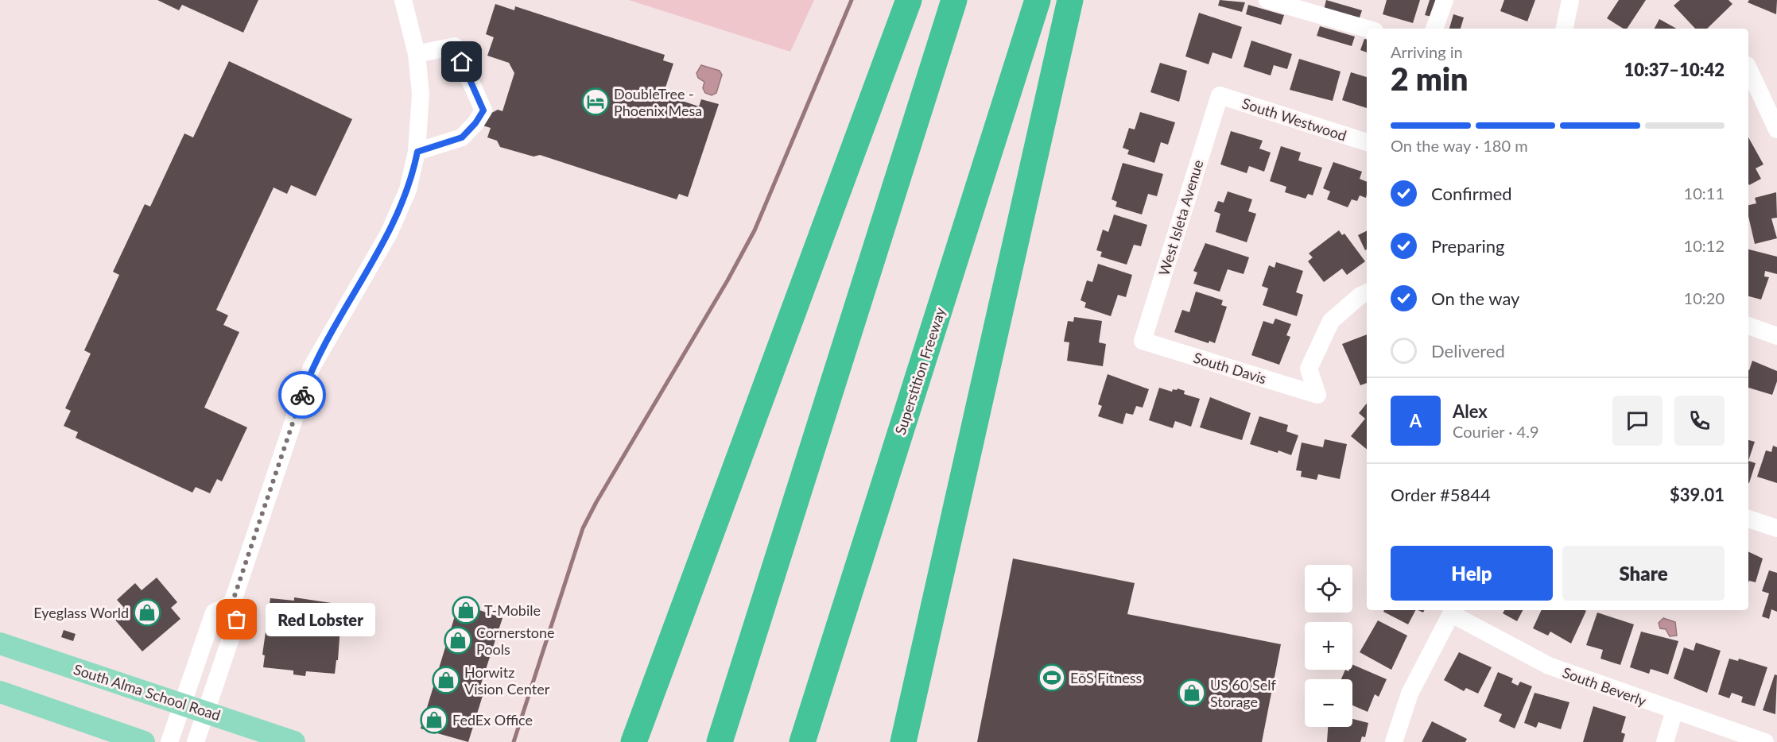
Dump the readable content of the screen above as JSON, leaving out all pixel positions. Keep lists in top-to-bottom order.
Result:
{
  "streets": {
    "highway": ["Superstition Freeway"],
    "main road": ["South Alma School Road"],
    "street": [
      "South Westwood",
      "West Isleta Avenue",
      "South Davis",
      "South Beverly"
    ]
  },
  "crossings": [
    ["South Westwood", "West Isleta Avenue"],
    ["West Isleta Avenue", "South Davis"]
  ],
  "places": {
    "hotel": ["DoubleTree - Phoenix Mesa"],
    "shop": [
      "T-Mobile",
      "Eyeglass World",
      "Cornerstone Pools",
      "Horwitz Vision Center",
      "US 60 Self Storage",
      "FedEx Office"
    ],
    "other": ["Red Lobster"],
    "sports": ["EōS Fitness"]
  },
  "page": {
    "heading": ["2 min", "Arriving in", "10:37–10:42"],
    "panel": [
      "Alex",
      "Courier · 4.9",
      "Order #5844",
      "$39.01"
    ],
    "bar": "On the way · 180 m",
    "list": [
      ["Confirmed", "10:11"],
      ["Preparing", "10:12"],
      ["On the way", "10:20"],
      "Delivered"
    ],
    "round": "A",
    "buttons": ["Help", "Share"],
    "map_buttons": ["+", "−"],
    "bubble": "Red Lobster"
  }
}
